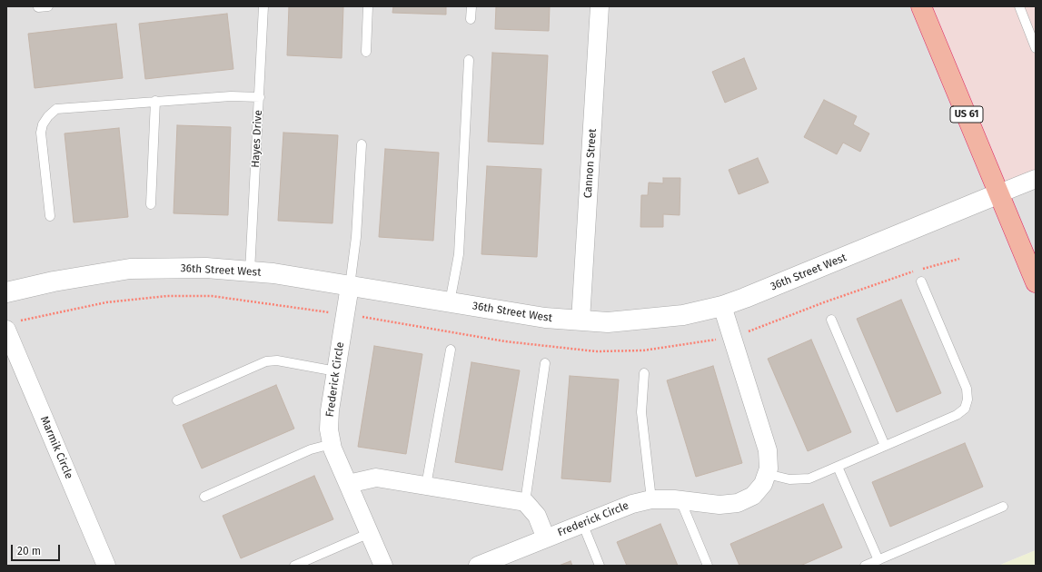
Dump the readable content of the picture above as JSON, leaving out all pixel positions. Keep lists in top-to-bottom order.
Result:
{
  "streets": {
    "highway": ["US 61"],
    "street": [
      "Cannon Street",
      "36th Street West",
      "Frederick Circle",
      "Marmik Circle"
    ],
    "lane": ["Hayes Drive"]
  },
  "crossings": [
    ["US 61", "36th Street West"],
    ["Hayes Drive", "36th Street West"],
    ["Cannon Street", "36th Street West"],
    ["36th Street West", "Frederick Circle"]
  ],
  "scale_bar": "20 m"
}
